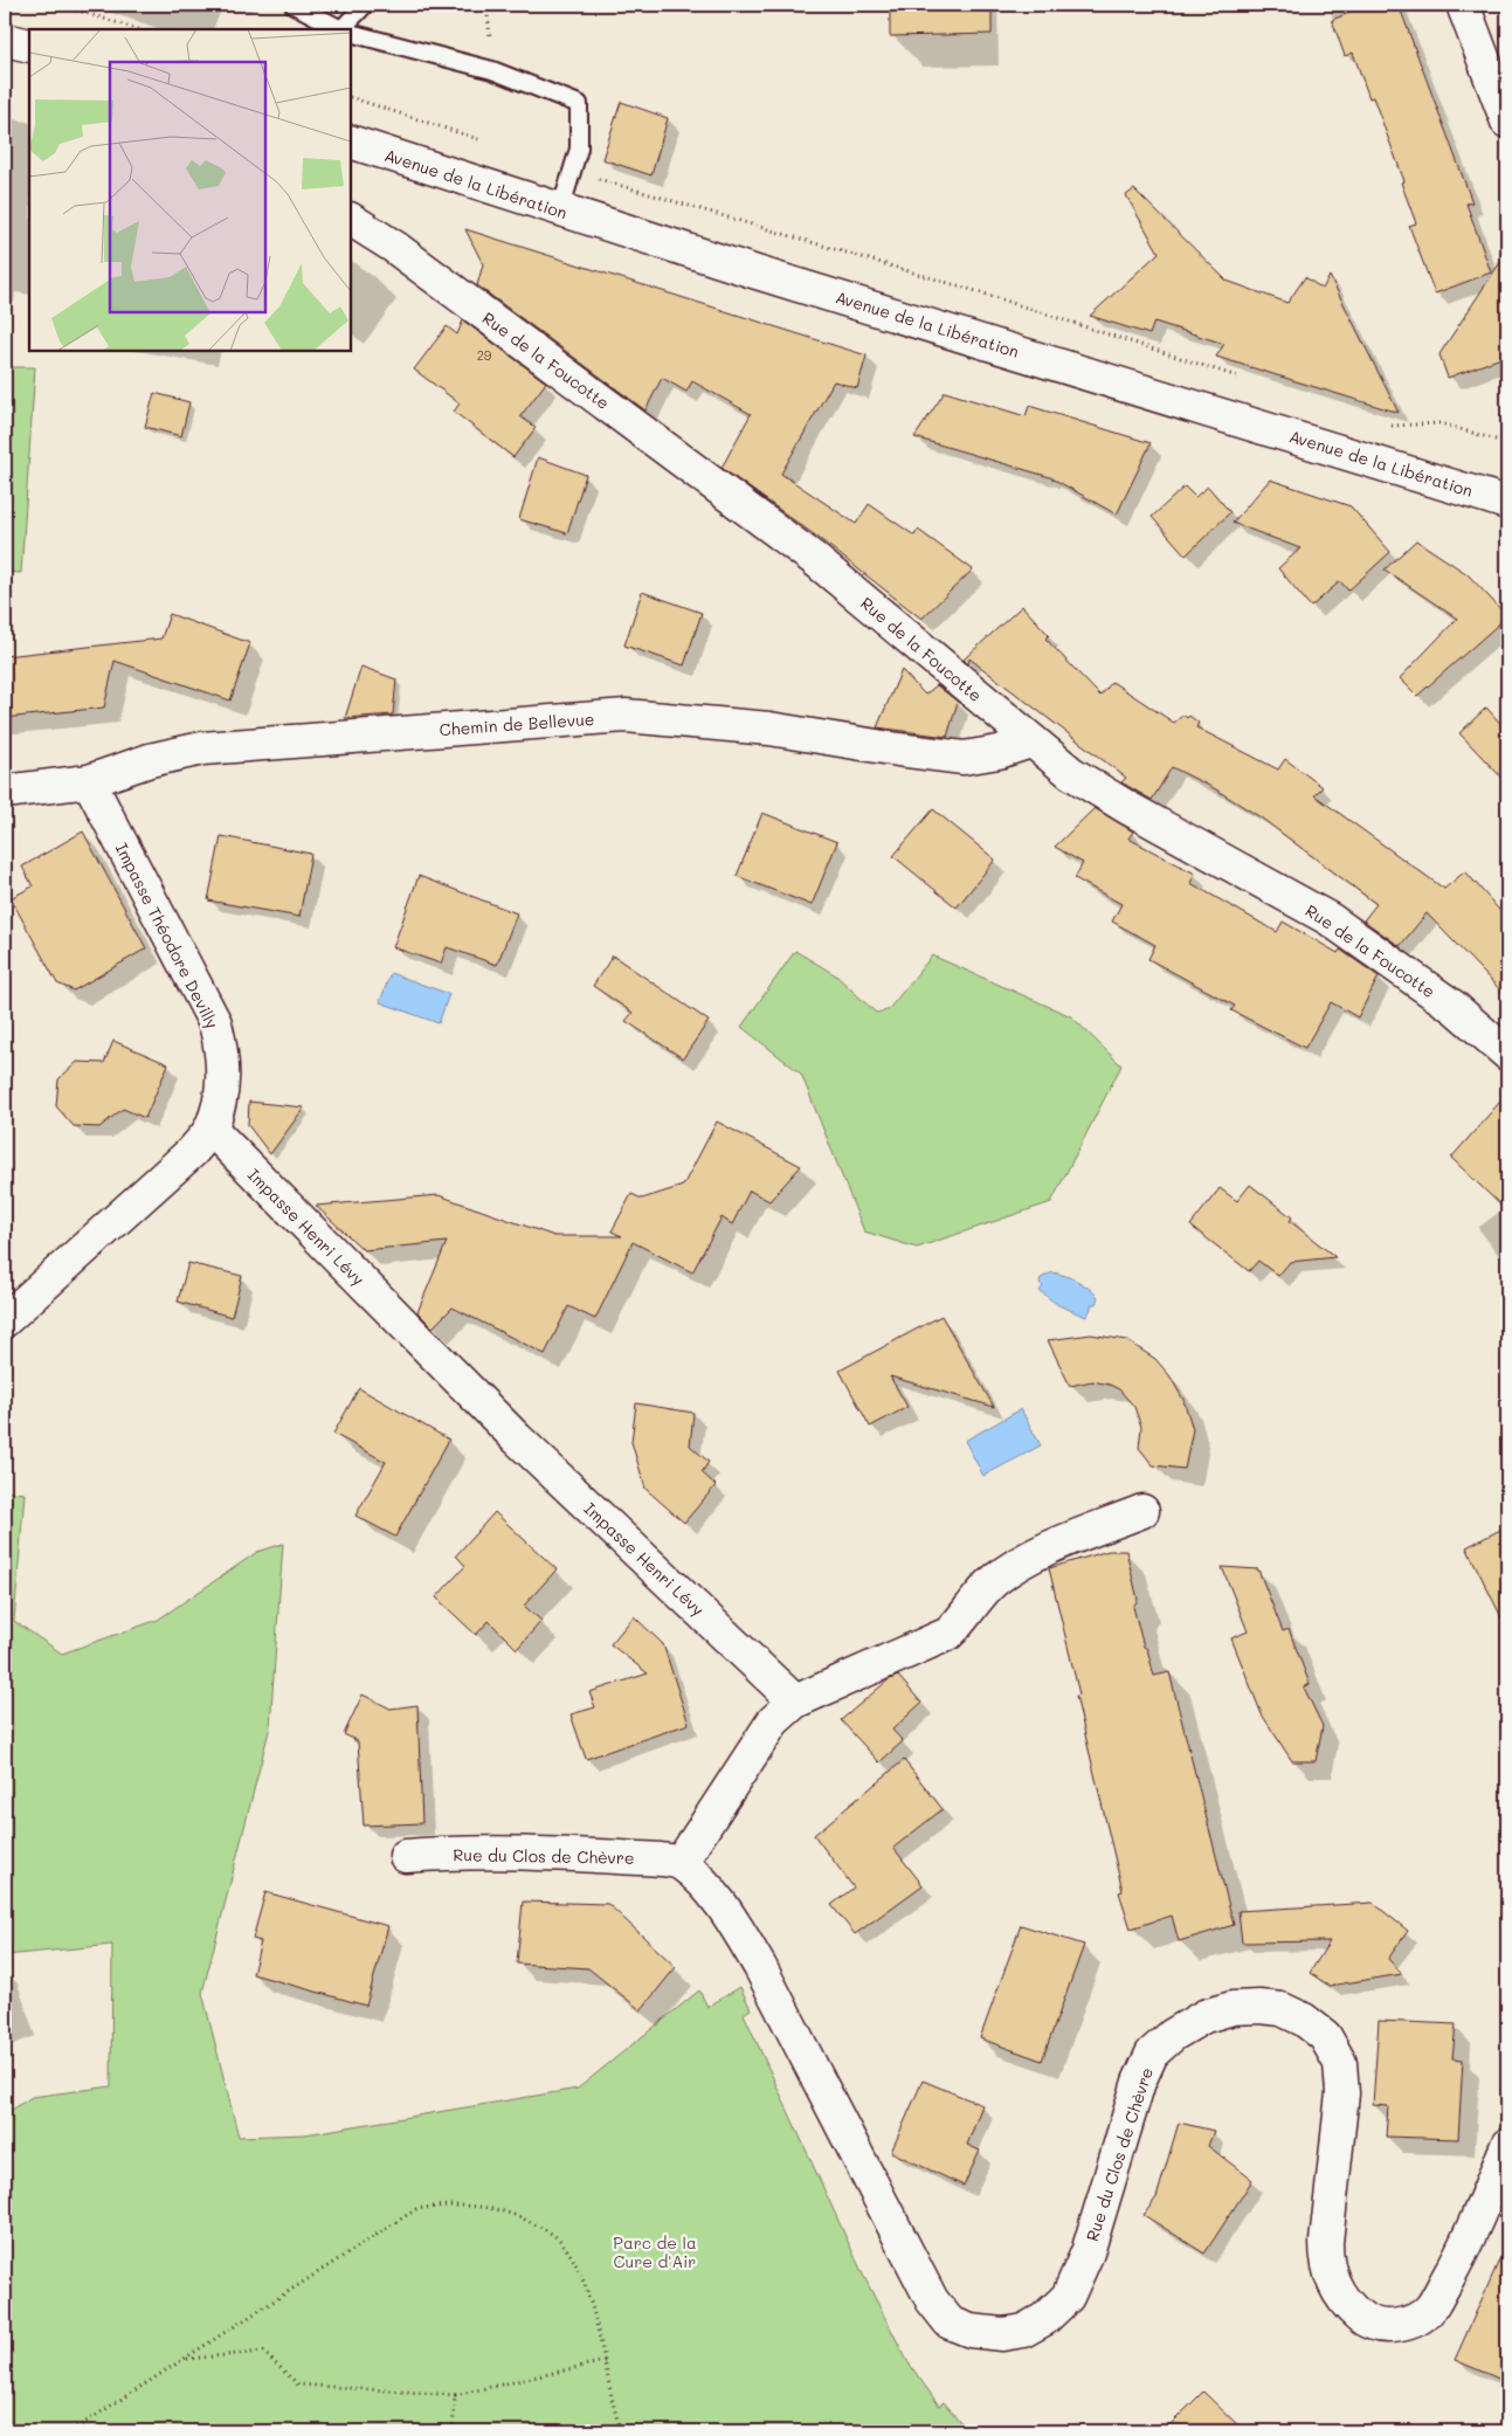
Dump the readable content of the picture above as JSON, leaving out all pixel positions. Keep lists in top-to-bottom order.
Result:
{
  "streets": {
    "street": [
      "Avenue de la Libération",
      "Rue de la Foucotte",
      "Chemin de Bellevue",
      "Impasse Théodore Devilly",
      "Impasse Henri Lévy",
      "Rue du Clos de Chèvre"
    ]
  },
  "crossings": [
    ["Rue de la Foucotte", "Chemin de Bellevue"],
    ["Chemin de Bellevue", "Impasse Théodore Devilly"],
    ["Impasse Théodore Devilly", "Impasse Henri Lévy"]
  ],
  "parks": ["Parc de la Cure d'Air"],
  "house_numbers": ["29"]
}
